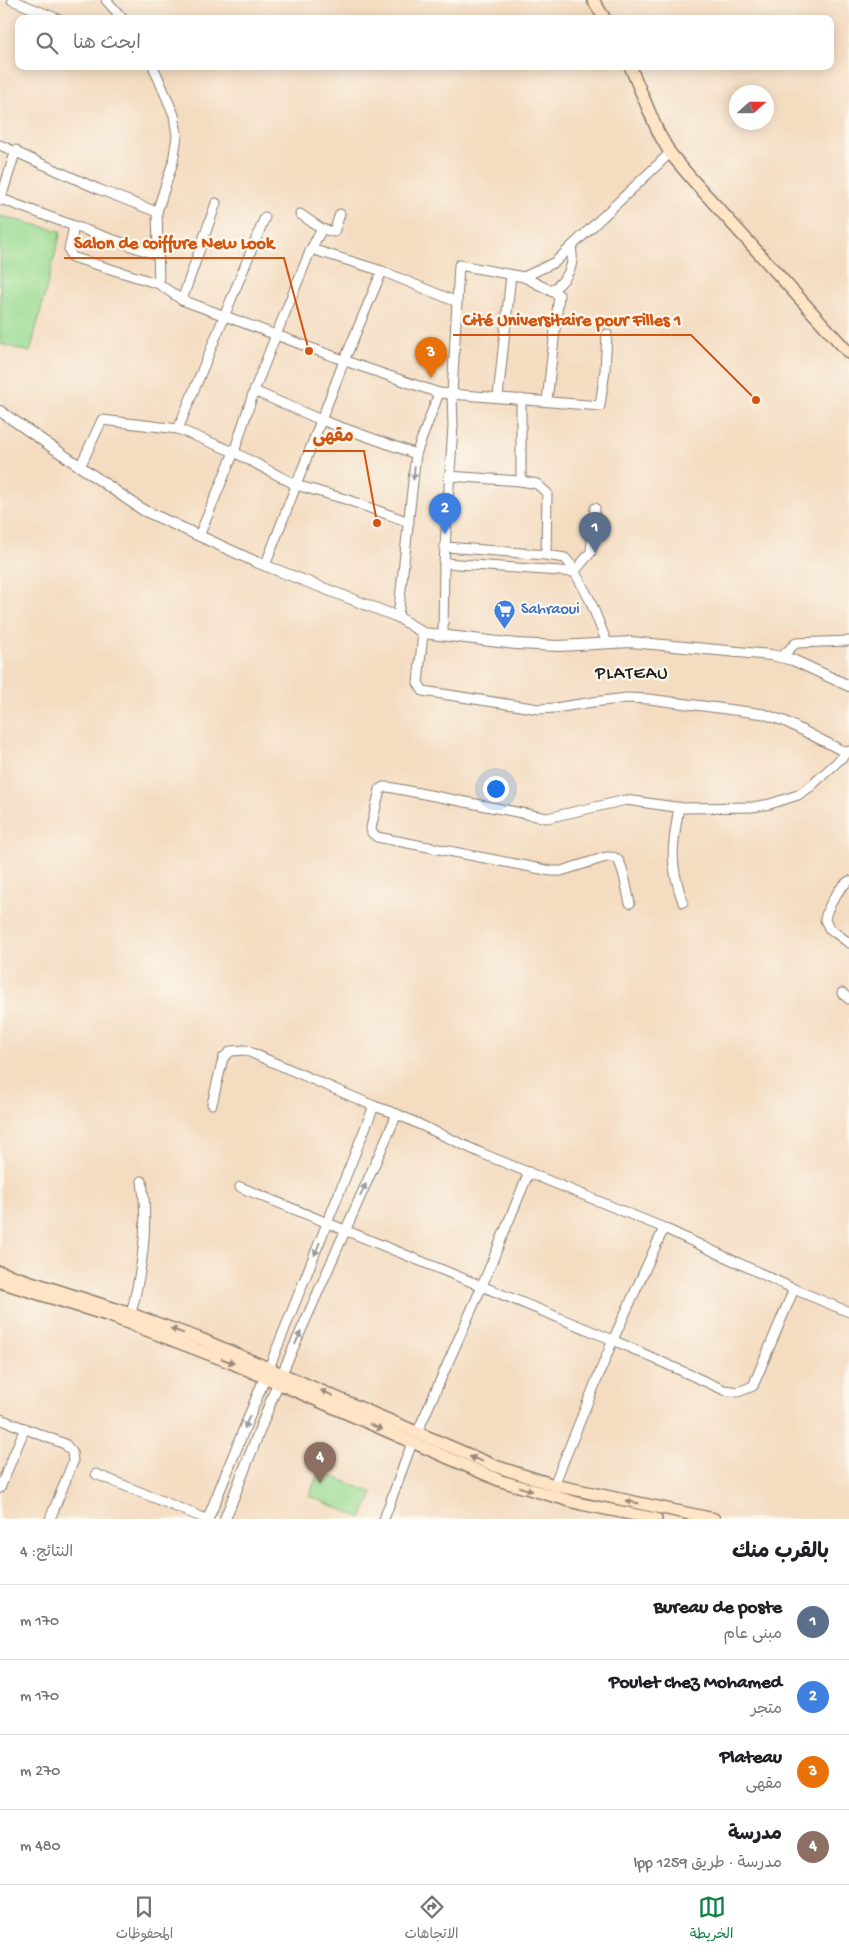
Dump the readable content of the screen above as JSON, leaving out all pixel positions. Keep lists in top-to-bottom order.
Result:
{
  "districts": ["PLATEAU"],
  "places": {
    "other": ["Salon de coiffure New Look", "Cité Universitaire pour Filles 1", "مقهى"],
    "supermarket": ["Sahraoui"]
  },
  "north": "right",
  "page": {
    "search": "ابحث هنا",
    "pins": [
      "3",
      "2",
      "1",
      "4"
    ],
    "heading": ["بالقرب منك", "النتائج: 4"],
    "list": [
      {
        "mark": "1",
        "name": "Bureau de poste",
        "note": "مبنى عام",
        "value": "170 m"
      },
      {
        "mark": "2",
        "name": "Poulet chez Mohamed",
        "note": "متجر",
        "value": "170 m"
      },
      {
        "mark": "3",
        "name": "Plateau",
        "note": "مقهى",
        "value": "270 m"
      },
      {
        "mark": "4",
        "name": "مدرسة",
        "note": "مدرسة · طريق lpp 1259",
        "value": "480 m"
      }
    ],
    "nav": ["الخريطة", "الاتجاهات", "المحفوظات"]
  }
}
